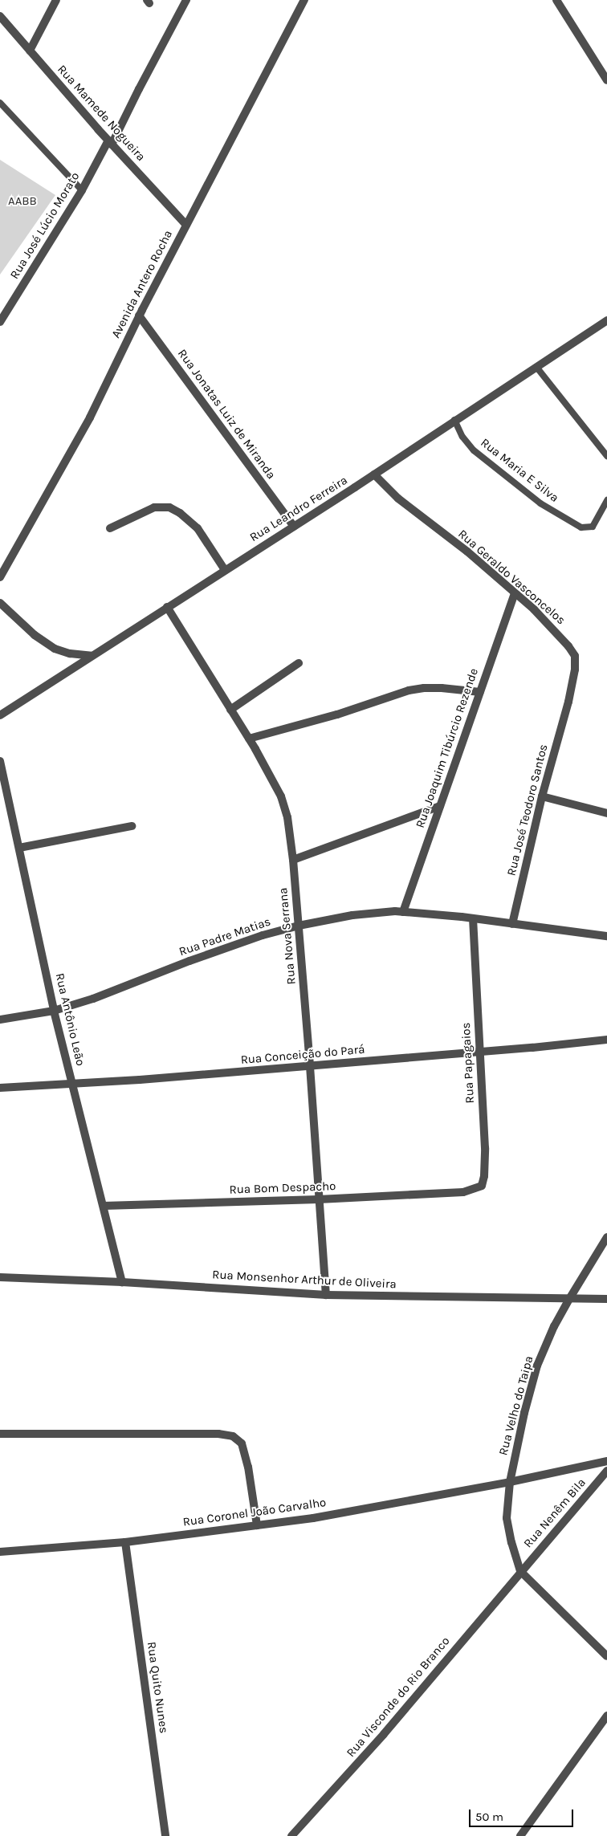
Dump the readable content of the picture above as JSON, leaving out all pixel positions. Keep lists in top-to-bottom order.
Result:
{
  "streets": {
    "street": [
      "Rua Mamede Nogueira",
      "Rua José Lúcio Morato",
      "Avenida Antero Rocha",
      "Rua Jonatas Luiz de Miranda",
      "Rua Leandro Ferreira",
      "Rua Geraldo Vasconcelos",
      "Rua Joaquim Tibúrcio Rezende",
      "Rua José Teodoro Santos",
      "Rua Nova Serrana",
      "Rua Padre Matias",
      "Rua Antônio Leão",
      "Rua Conceição do Pará",
      "Rua Papagaios",
      "Rua Bom Despacho",
      "Rua Monsenhor Arthur de Oliveira",
      "Rua Velho do Taipa",
      "Rua Coronel João Carvalho",
      "Rua Nenêm Bila",
      "Rua Quito Nunes",
      "Rua Visconde do Rio Branco"
    ],
    "lane": ["Rua Maria E Silva"]
  },
  "crossings": [
    ["Rua Mamede Nogueira", "Rua José Lúcio Morato"],
    ["Rua Mamede Nogueira", "Avenida Antero Rocha"],
    ["Avenida Antero Rocha", "Rua Jonatas Luiz de Miranda"],
    ["Rua Jonatas Luiz de Miranda", "Rua Leandro Ferreira"],
    ["Rua Maria E Silva", "Rua Leandro Ferreira"],
    ["Rua Leandro Ferreira", "Rua Geraldo Vasconcelos"],
    ["Rua Leandro Ferreira", "Rua Nova Serrana"],
    ["Rua Geraldo Vasconcelos", "Rua Joaquim Tibúrcio Rezende"],
    ["Rua Geraldo Vasconcelos", "Rua José Teodoro Santos"],
    ["Rua Joaquim Tibúrcio Rezende", "Rua Padre Matias"],
    ["Rua José Teodoro Santos", "Rua Padre Matias"],
    ["Rua Nova Serrana", "Rua Padre Matias"],
    ["Rua Nova Serrana", "Rua Conceição do Pará"],
    ["Rua Nova Serrana", "Rua Bom Despacho"],
    ["Rua Nova Serrana", "Rua Monsenhor Arthur de Oliveira"],
    ["Rua Padre Matias", "Rua Antônio Leão"],
    ["Rua Padre Matias", "Rua Papagaios"],
    ["Rua Antônio Leão", "Rua Conceição do Pará"],
    ["Rua Antônio Leão", "Rua Bom Despacho"],
    ["Rua Antônio Leão", "Rua Monsenhor Arthur de Oliveira"],
    ["Rua Conceição do Pará", "Rua Papagaios"],
    ["Rua Papagaios", "Rua Bom Despacho"],
    ["Rua Monsenhor Arthur de Oliveira", "Rua Velho do Taipa"],
    ["Rua Velho do Taipa", "Rua Coronel João Carvalho"],
    ["Rua Velho do Taipa", "Rua Nenêm Bila"],
    ["Rua Velho do Taipa", "Rua Visconde do Rio Branco"],
    ["Rua Coronel João Carvalho", "Rua Quito Nunes"],
    ["Rua Nenêm Bila", "Rua Visconde do Rio Branco"]
  ],
  "parks": ["AABB"],
  "scale_bar": "50 m"
}
